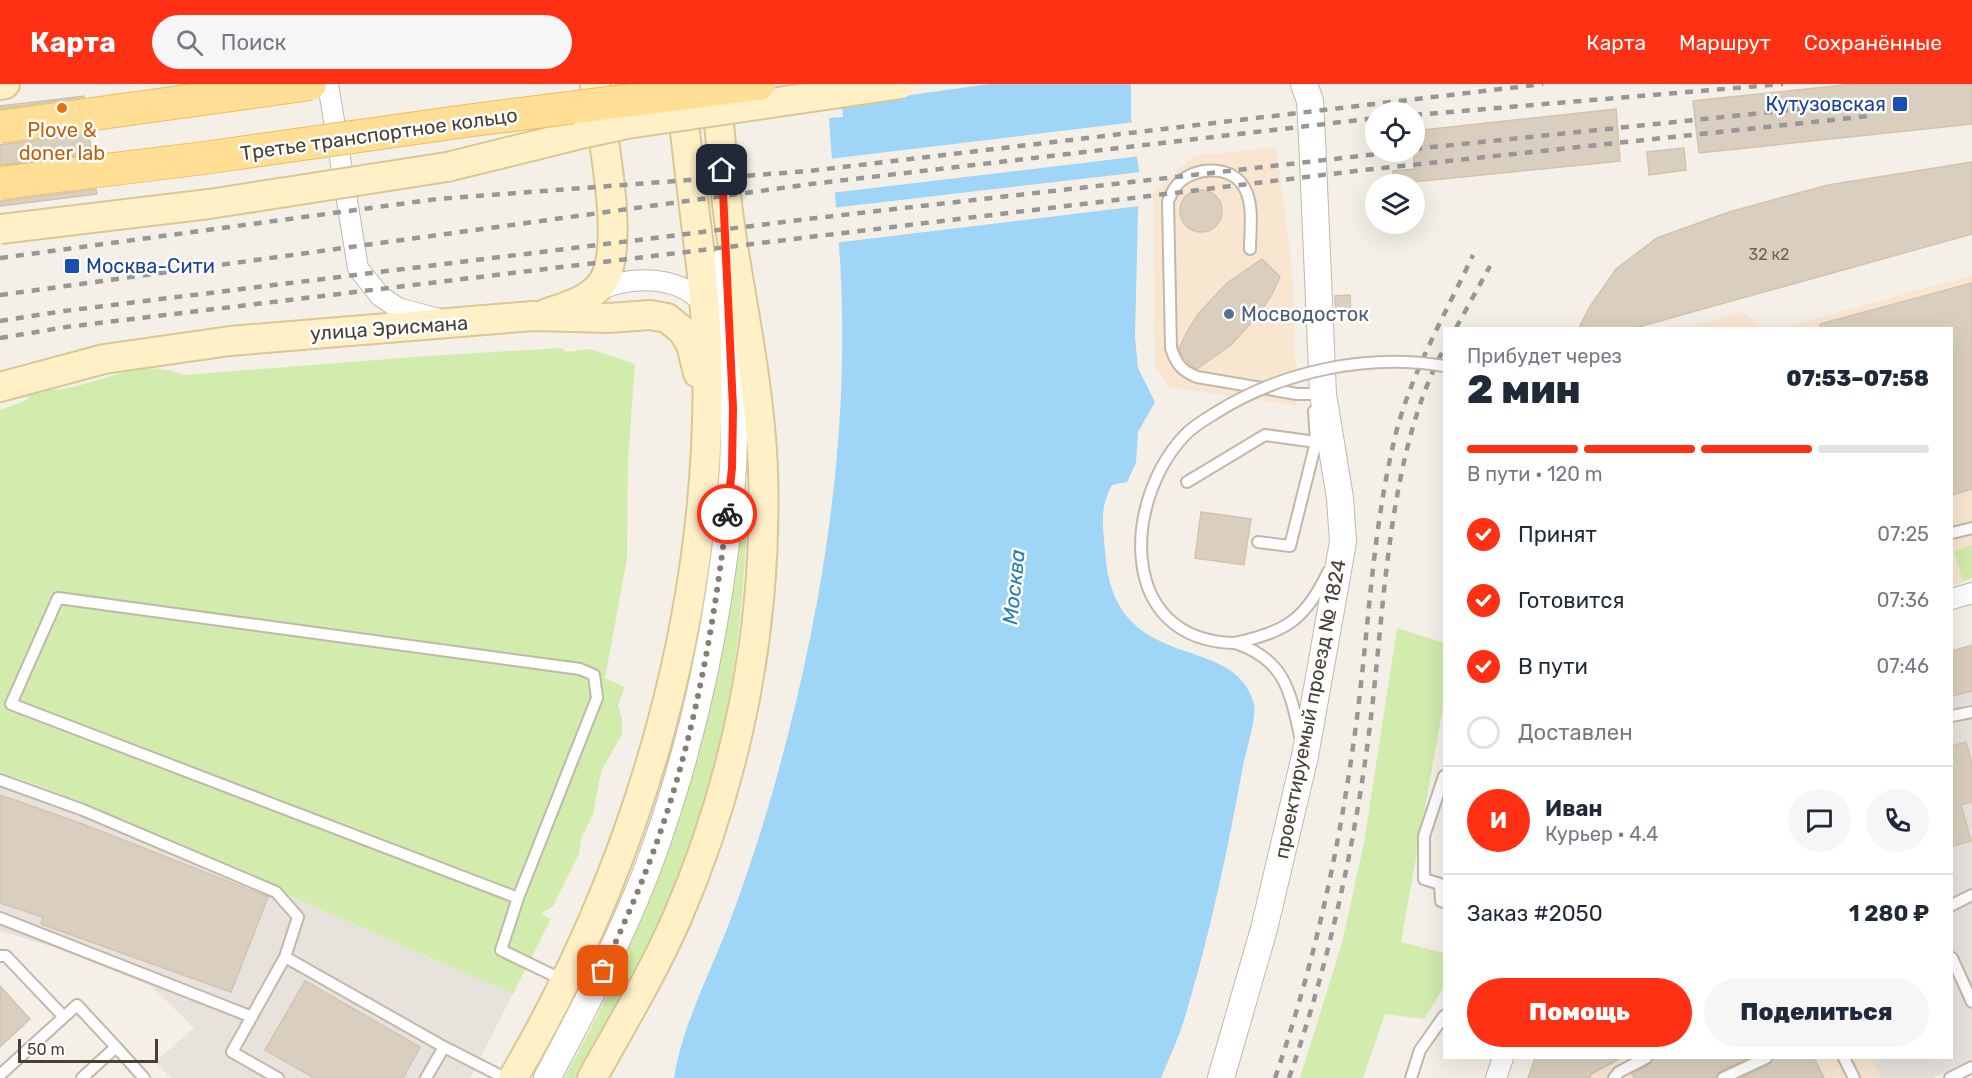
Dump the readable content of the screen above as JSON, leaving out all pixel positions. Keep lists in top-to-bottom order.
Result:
{
  "streets": {
    "main road": ["Третье транспортное кольцо", "улица Эрисмана"],
    "street": ["проектируемый проезд № 1824"]
  },
  "water": ["Москва"],
  "places": {
    "transit": ["Кутузовская", "Москва-Сити"],
    "other": ["Plove & doner lab", "Мосводосток"]
  },
  "house_numbers": ["32 к2"],
  "scale_bar": "50 m",
  "page": {
    "header": "Карта",
    "search": "Поиск",
    "nav": ["Карта", "Маршрут", "Сохранённые"],
    "heading": ["2 мин", "Прибудет через", "07:53–07:58"],
    "panel": [
      "Иван",
      "Курьер · 4.4",
      "Заказ #2050",
      "1 280 ₽"
    ],
    "bar": "В пути · 120 m",
    "list": [
      ["Принят", "07:25"],
      ["Готовится", "07:36"],
      ["В пути", "07:46"],
      "Доставлен"
    ],
    "round": "И",
    "buttons": ["Помощь", "Поделиться"],
    "scale": "50 m"
  }
}
